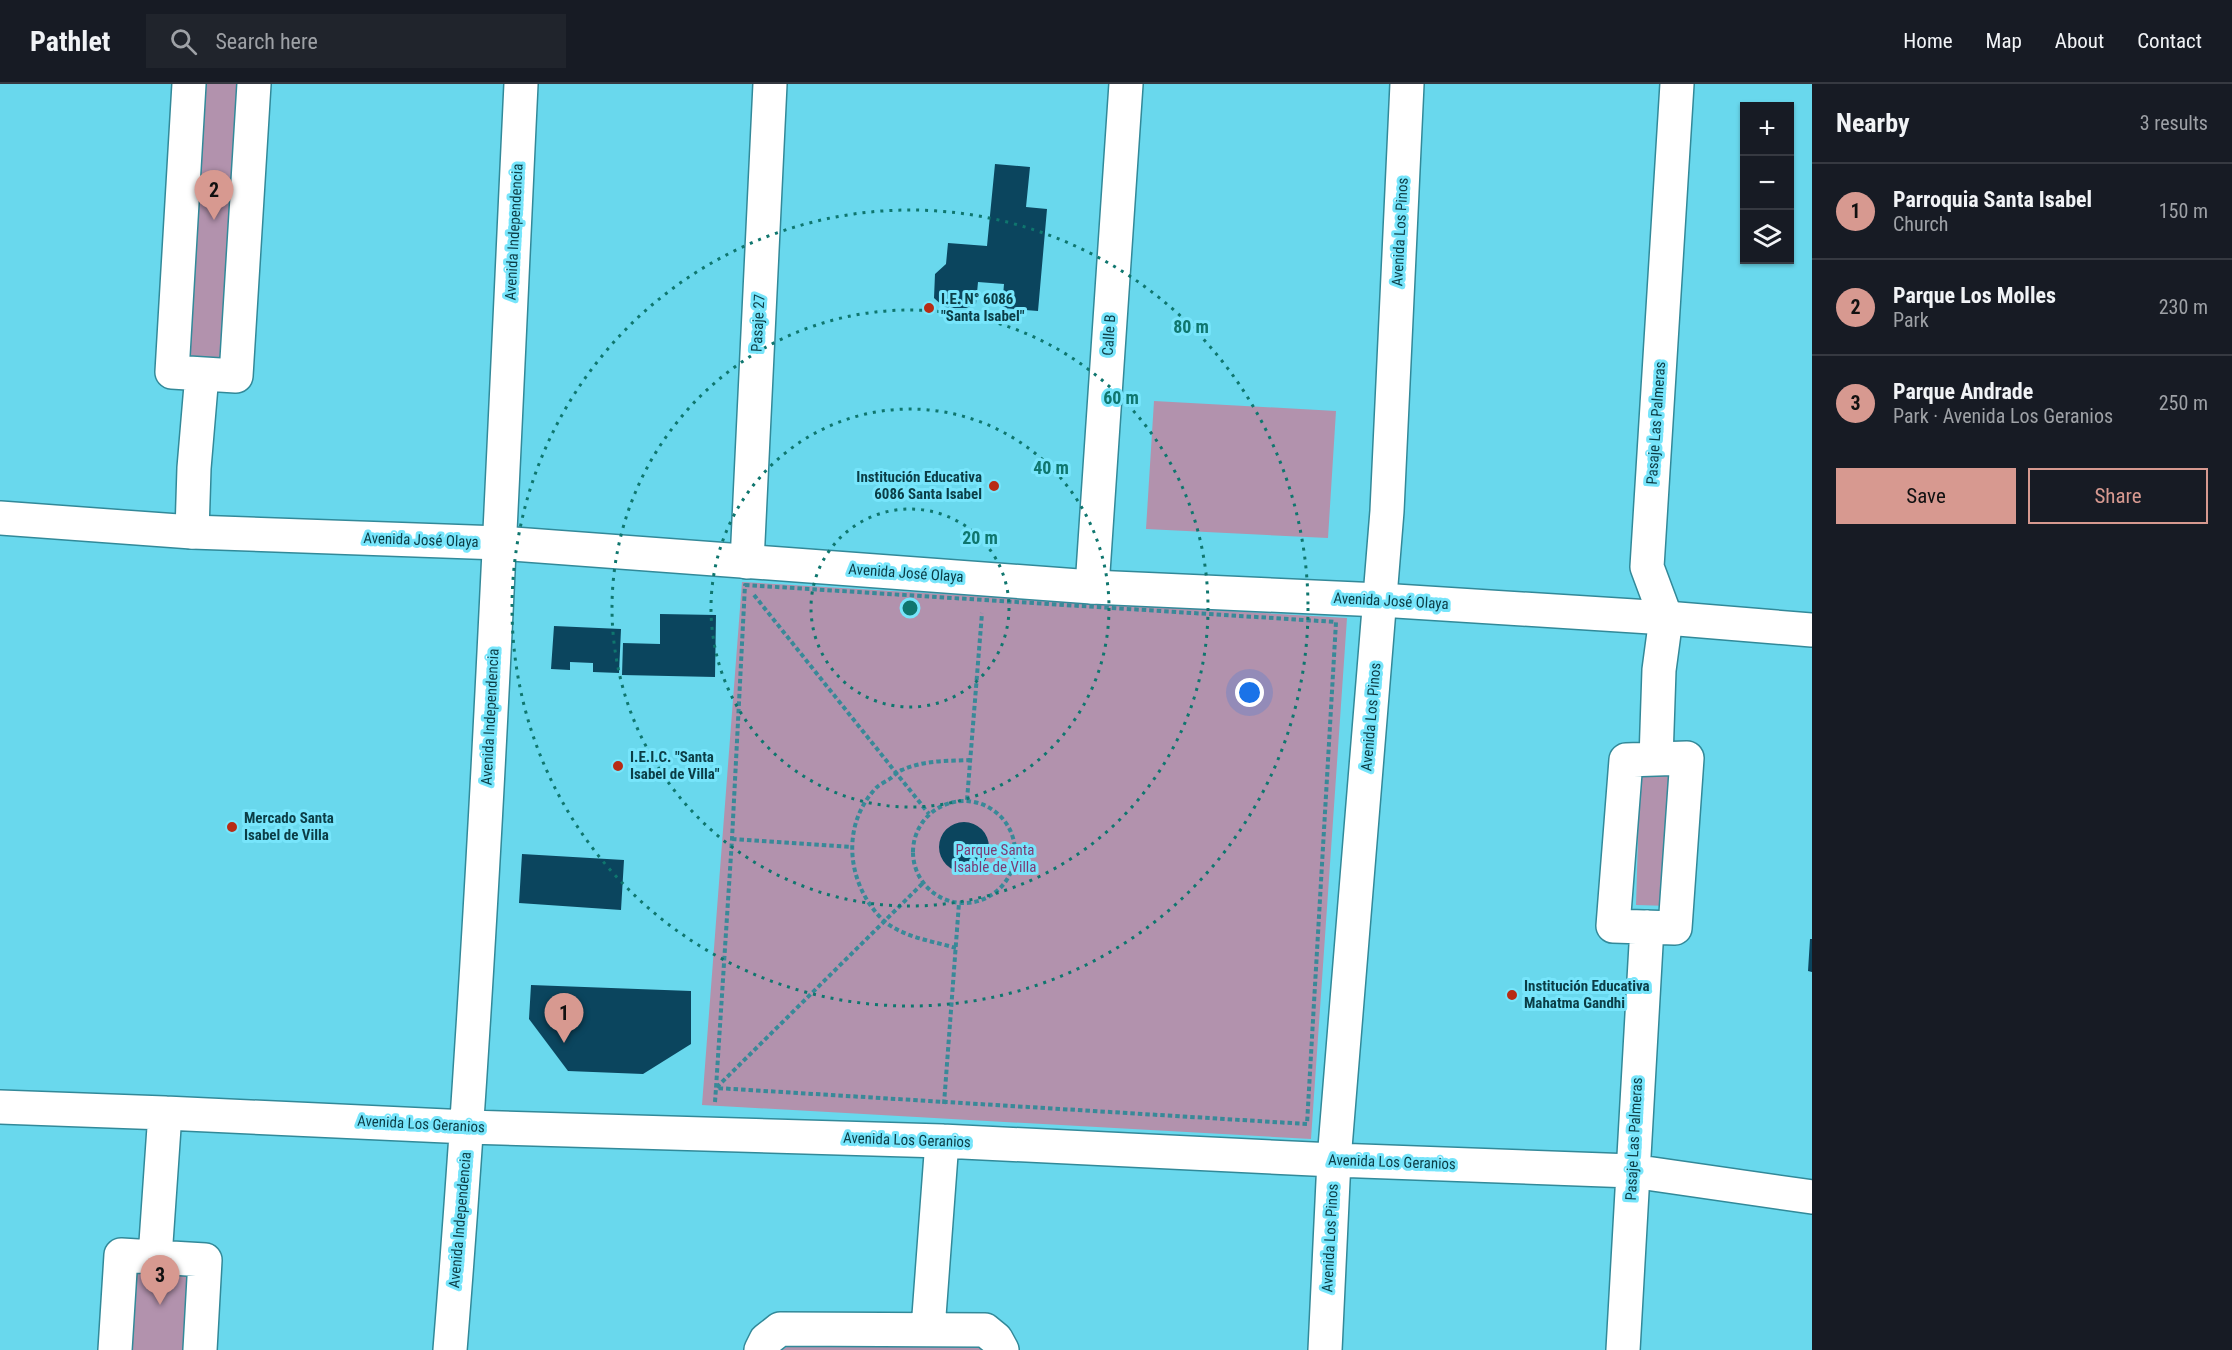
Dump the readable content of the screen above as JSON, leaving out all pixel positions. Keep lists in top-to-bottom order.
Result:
{
  "streets": {
    "street": [
      "Avenida Independencia",
      "Avenida Los Pinos",
      "Pasaje 27",
      "Calle B",
      "Pasaje Las Palmeras",
      "Avenida José Olaya",
      "Avenida Los Geranios"
    ]
  },
  "crossings": [
    ["Avenida Independencia", "Avenida José Olaya"],
    ["Avenida Independencia", "Avenida Los Geranios"],
    ["Avenida Los Pinos", "Avenida José Olaya"],
    ["Avenida Los Pinos", "Avenida Los Geranios"],
    ["Pasaje 27", "Avenida José Olaya"],
    ["Calle B", "Avenida José Olaya"],
    ["Pasaje Las Palmeras", "Avenida José Olaya"],
    ["Pasaje Las Palmeras", "Avenida Los Geranios"]
  ],
  "parks": ["Parque Santa Isable de Villa"],
  "places": [
    "I.E. N° 6086 \"Santa Isabel\"",
    "Institución Educativa 6086 Santa Isabel",
    "I.E.I.C. \"Santa Isabel de Villa\"",
    "Mercado Santa Isabel de Villa",
    "Institución Educativa Mahatma Gandhi"
  ],
  "page": {
    "header": "Pathlet",
    "search": "Search here",
    "nav": [
      "Home",
      "Map",
      "About",
      "Contact"
    ],
    "heading": ["Nearby", "3 results"],
    "map_buttons": ["+", "−"],
    "list": [
      {
        "mark": "1",
        "name": "Parroquia Santa Isabel",
        "note": "Church",
        "value": "150 m"
      },
      {
        "mark": "2",
        "name": "Parque Los Molles",
        "note": "Park",
        "value": "230 m"
      },
      {
        "mark": "3",
        "name": "Parque Andrade",
        "note": "Park · Avenida Los Geranios",
        "value": "250 m"
      }
    ],
    "pins": ["2", "1", "3"],
    "buttons": ["Save", "Share"]
  },
  "rings": [
    "80 m",
    "60 m",
    "40 m",
    "20 m"
  ]
}
